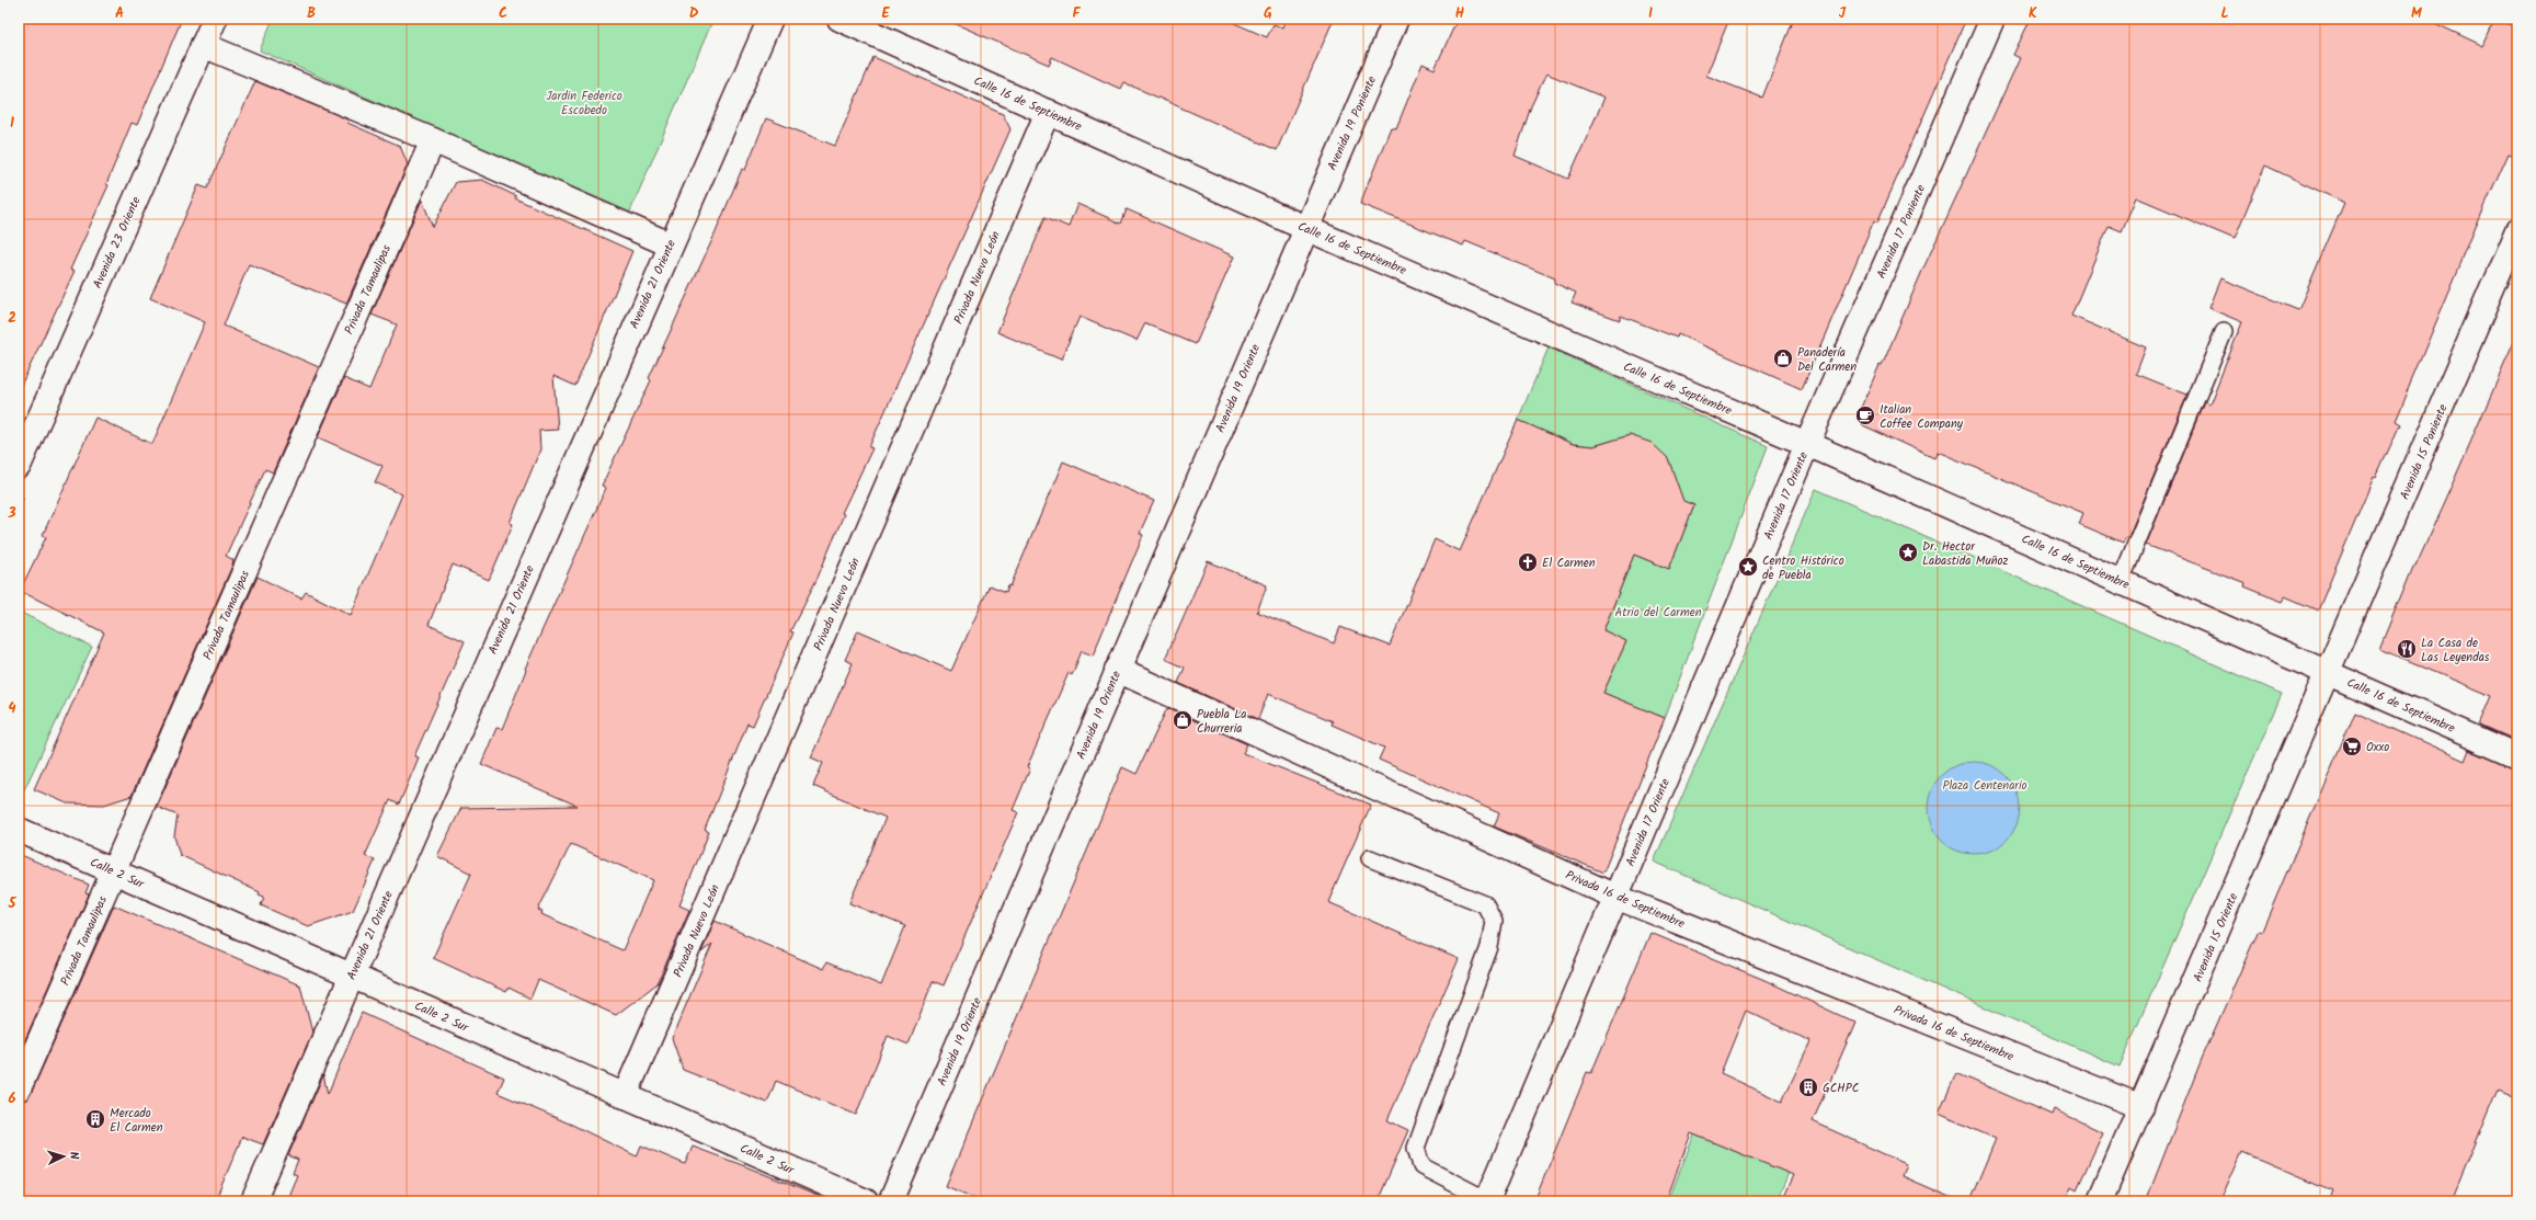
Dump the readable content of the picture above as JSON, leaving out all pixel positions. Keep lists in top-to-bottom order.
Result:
{
  "streets": {
    "street": [
      "Calle 16 de Septiembre",
      "Avenida 19 Poniente",
      "Avenida 17 Poniente",
      "Avenida 23 Oriente",
      "Privada Nuevo León",
      "Avenida 21 Oriente",
      "Privada Tamaulipas",
      "Avenida 19 Oriente",
      "Avenida 15 Poniente",
      "Avenida 17 Oriente",
      "Calle 2 Sur",
      "Privada 16 de Septiembre",
      "Avenida 15 Oriente"
    ]
  },
  "crossings": [
    ["Calle 16 de Septiembre", "Avenida 19 Poniente"],
    ["Calle 16 de Septiembre", "Avenida 17 Poniente"],
    ["Calle 16 de Septiembre", "Privada Nuevo León"],
    ["Calle 16 de Septiembre", "Avenida 19 Oriente"],
    ["Calle 16 de Septiembre", "Avenida 15 Poniente"],
    ["Calle 16 de Septiembre", "Avenida 17 Oriente"],
    ["Calle 16 de Septiembre", "Avenida 15 Oriente"],
    ["Avenida 19 Poniente", "Avenida 19 Oriente"],
    ["Avenida 17 Poniente", "Avenida 17 Oriente"],
    ["Privada Nuevo León", "Calle 2 Sur"],
    ["Avenida 21 Oriente", "Calle 2 Sur"],
    ["Privada Tamaulipas", "Calle 2 Sur"],
    ["Avenida 19 Oriente", "Privada 16 de Septiembre"],
    ["Avenida 15 Poniente", "Avenida 15 Oriente"],
    ["Avenida 17 Oriente", "Privada 16 de Septiembre"],
    ["Privada 16 de Septiembre", "Avenida 15 Oriente"]
  ],
  "parks": ["Jardin Federico Escobedo", "Atrio del Carmen", "Plaza Centenario"],
  "places": {
    "shop": ["Panadería Del Carmen", "Puebla La Churreria"],
    "cafe": ["Italian Coffee Company"],
    "place": ["Dr. Hector Labastida Muñoz", "Centro Histórico de Puebla"],
    "church": ["El Carmen"],
    "restaurant": ["La Casa de Las Leyendas"],
    "supermarket": ["Oxxo"],
    "building": ["GCHPC", "Mercado El Carmen"]
  },
  "north": "right",
  "grid": {
    "columns": [
      "A",
      "B",
      "C",
      "D",
      "E",
      "F",
      "G",
      "H",
      "I",
      "J",
      "K",
      "L",
      "M"
    ],
    "rows": [
      "1",
      "2",
      "3",
      "4",
      "5",
      "6"
    ]
  }
}
